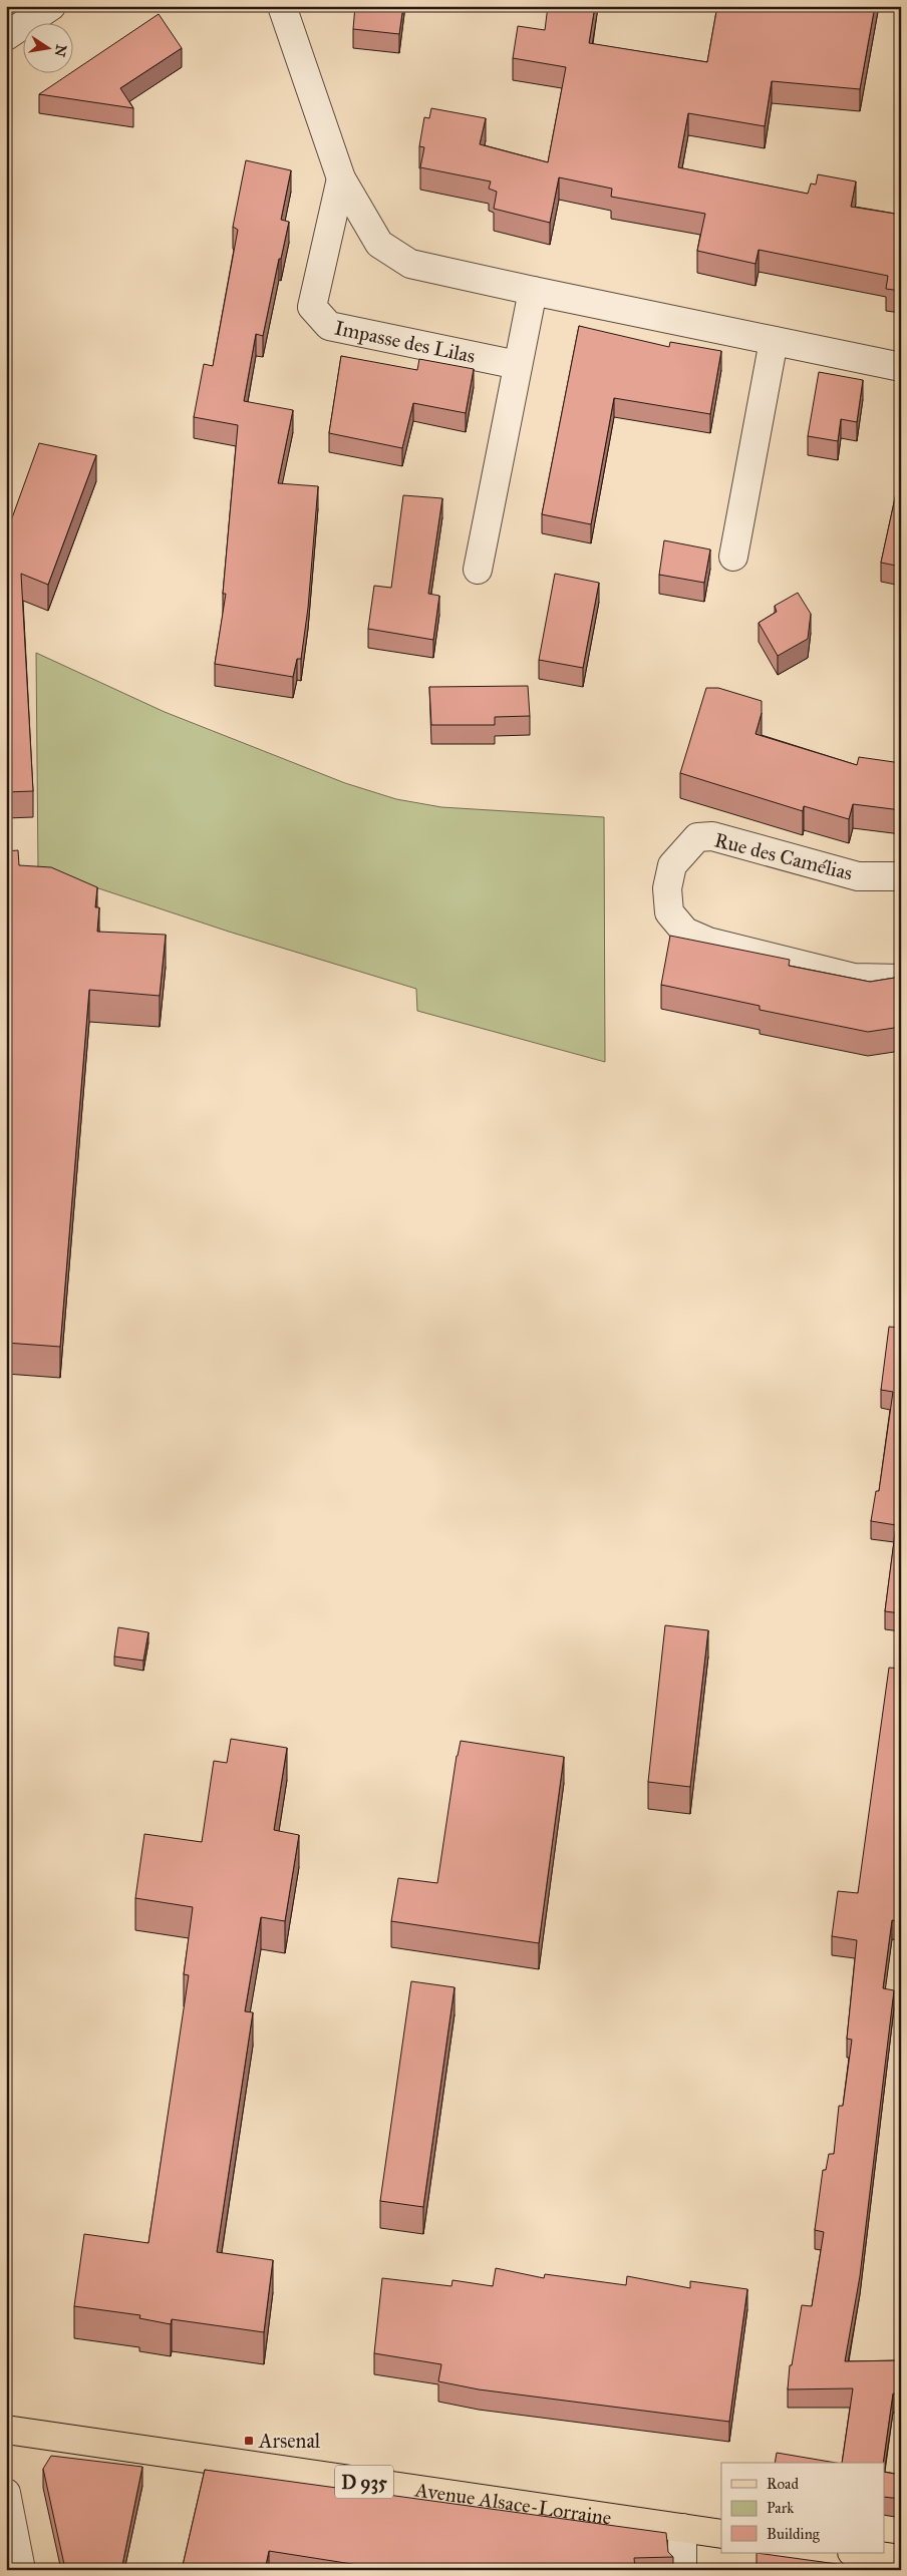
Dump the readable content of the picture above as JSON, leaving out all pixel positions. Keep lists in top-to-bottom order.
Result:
{
  "streets": {
    "main road": ["D 935", "Avenue Alsace-Lorraine"],
    "street": ["Impasse des Lilas", "Rue des Camélias"]
  },
  "places": {
    "transit": ["Arsenal"]
  },
  "legend": ["Road", "Park", "Building"],
  "north": "right"
}
